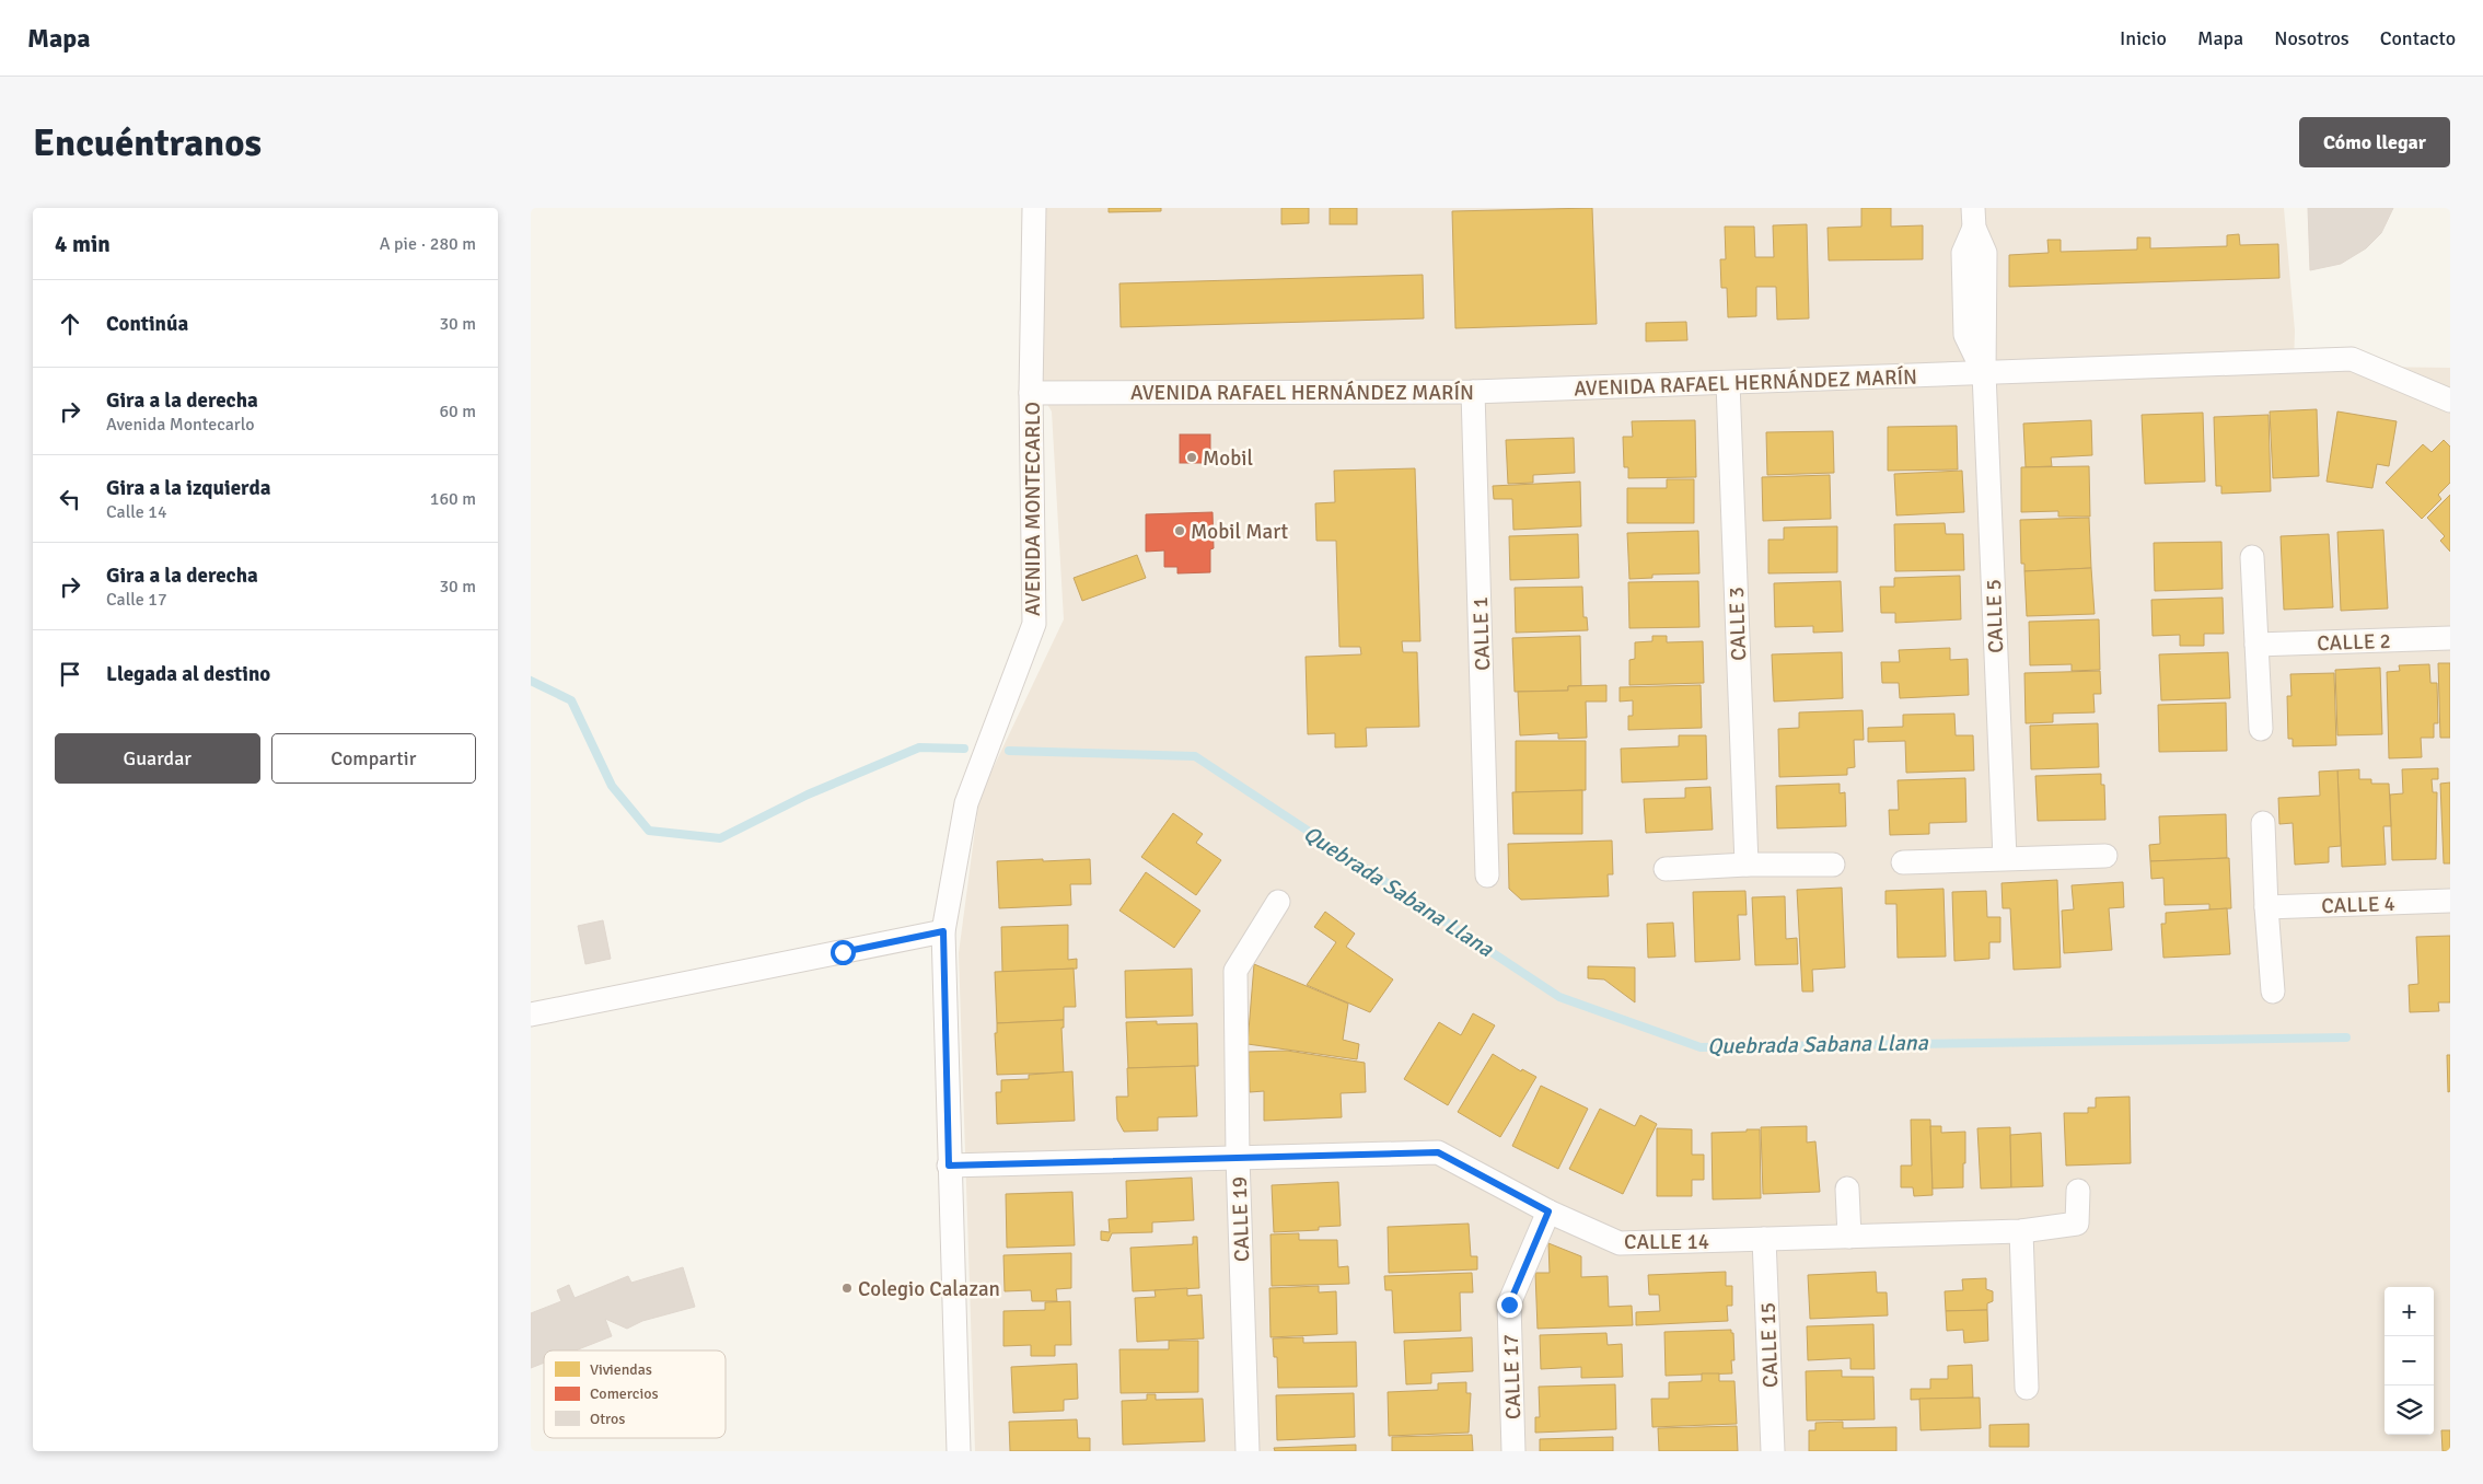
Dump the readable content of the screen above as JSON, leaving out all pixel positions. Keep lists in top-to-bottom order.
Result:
{
  "streets": {
    "street": [
      "AVENIDA RAFAEL HERNÁNDEZ MARÍN",
      "AVENIDA MONTECARLO",
      "CALLE 5",
      "CALLE 3",
      "CALLE 1",
      "CALLE 2",
      "CALLE 4",
      "CALLE 19",
      "CALLE 14",
      "CALLE 15",
      "CALLE 17"
    ]
  },
  "crossings": [
    ["AVENIDA RAFAEL HERNÁNDEZ MARÍN", "AVENIDA MONTECARLO"],
    ["AVENIDA RAFAEL HERNÁNDEZ MARÍN", "CALLE 5"],
    ["AVENIDA RAFAEL HERNÁNDEZ MARÍN", "CALLE 3"],
    ["AVENIDA RAFAEL HERNÁNDEZ MARÍN", "CALLE 1"],
    ["AVENIDA MONTECARLO", "CALLE 14"],
    ["CALLE 19", "CALLE 14"],
    ["CALLE 14", "CALLE 15"],
    ["CALLE 14", "CALLE 17"]
  ],
  "water": ["Quebrada Sabana Llana"],
  "places": ["Mobil", "Mobil Mart", "Colegio Calazan"],
  "legend": ["Viviendas", "Comercios", "Otros"],
  "page": {
    "header": "Mapa",
    "nav": [
      "Inicio",
      "Mapa",
      "Nosotros",
      "Contacto"
    ],
    "buttons": [
      "Cómo llegar",
      ["Guardar", "Compartir"]
    ],
    "title": "Encuéntranos",
    "heading": ["4 min", "A pie · 280 m"],
    "list": [
      ["Continúa", "30 m"],
      ["Gira a la derecha", "Avenida Montecarlo", "60 m"],
      ["Gira a la izquierda", "Calle 14", "160 m"],
      ["Gira a la derecha", "Calle 17", "30 m"],
      "Llegada al destino"
    ],
    "map_buttons": ["+", "−"]
  }
}
